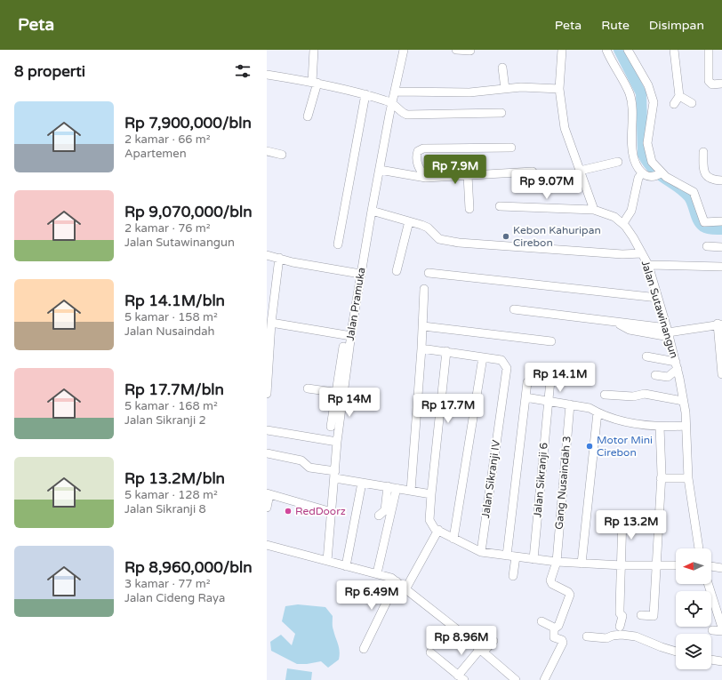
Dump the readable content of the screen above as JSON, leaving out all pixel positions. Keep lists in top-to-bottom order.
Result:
{
  "streets": {
    "street": [
      "Jalan Pramuka",
      "Jalan Sutawinangun",
      "Jalan Sikranji IV",
      "Jalan Sikranji 6",
      "Gang Nusaindah 3"
    ]
  },
  "places": ["Kebon Kahuripan Cirebon", "Motor Mini Cirebon", "RedDoorz"],
  "north": "left",
  "page": {
    "header": "Peta",
    "nav": ["Peta", "Rute", "Disimpan"],
    "heading": "8 properti",
    "list": [
      {
        "name": "Rp 7,900,000/bln",
        "note": "2 kamar · 66 m² · Apartemen"
      },
      {
        "name": "Rp 9,070,000/bln",
        "note": "2 kamar · 76 m² · Jalan Sutawinangun"
      },
      {
        "name": "Rp 14.1M/bln",
        "note": "5 kamar · 158 m² · Jalan Nusaindah"
      },
      {
        "name": "Rp 17.7M/bln",
        "note": "5 kamar · 168 m² · Jalan Sikranji 2"
      },
      {
        "name": "Rp 13.2M/bln",
        "note": "5 kamar · 128 m² · Jalan Sikranji 8"
      },
      {
        "name": "Rp 8,960,000/bln",
        "note": "3 kamar · 77 m² · Jalan Cideng Raya"
      }
    ],
    "price": [
      "Rp 7.9M",
      "Rp 9.07M",
      "Rp 14.1M",
      "Rp 14M",
      "Rp 17.7M",
      "Rp 13.2M",
      "Rp 6.49M",
      "Rp 8.96M"
    ]
  }
}
